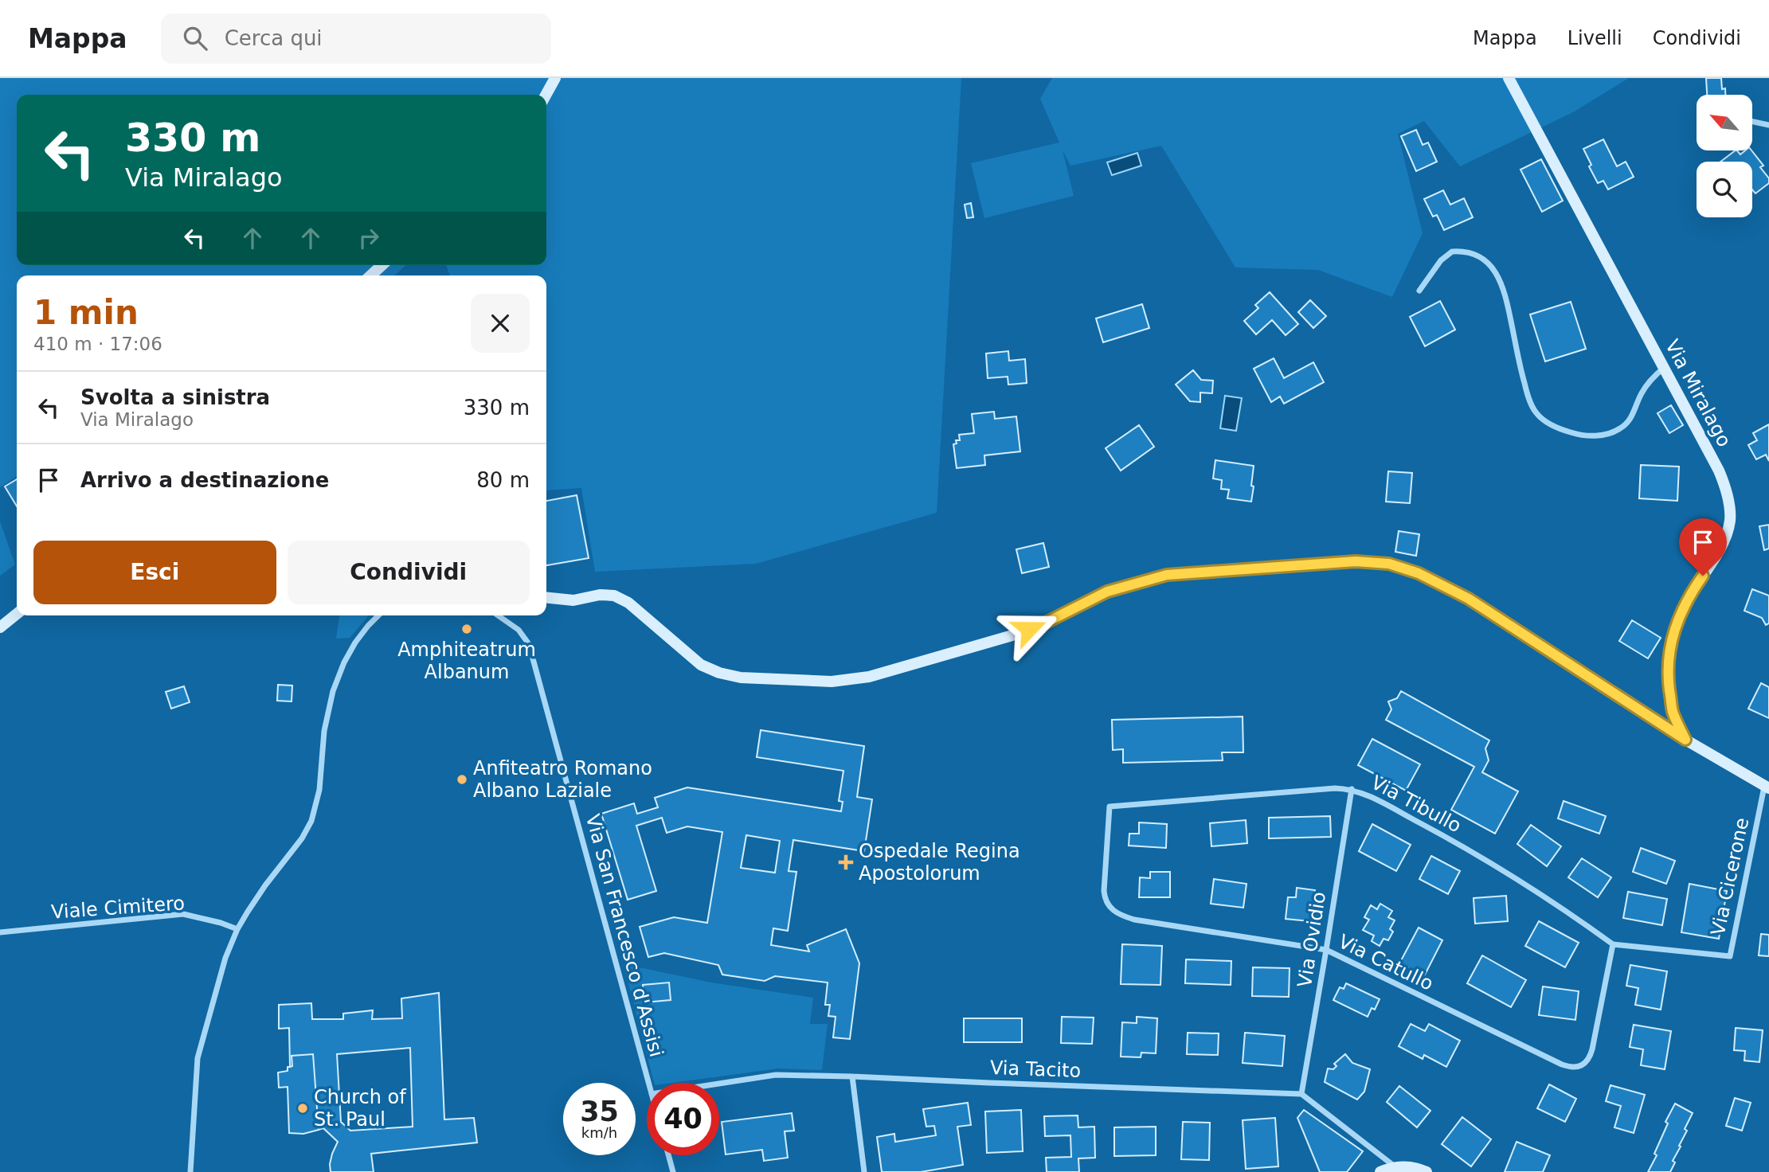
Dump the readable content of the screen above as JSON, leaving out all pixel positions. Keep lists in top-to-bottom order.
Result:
{
  "streets": {
    "street": [
      "Via Miralago",
      "Via Tibullo",
      "Via Cicerone",
      "Viale Cimitero",
      "Via San Francesco d'Assisi",
      "Via Ovidio",
      "Via Catullo",
      "Via Tacito"
    ]
  },
  "crossings": [
    ["Via Tibullo", "Via Cicerone"],
    ["Via Tibullo", "Via Ovidio"],
    ["Via Tibullo", "Via Catullo"],
    ["Via Cicerone", "Via Catullo"],
    ["Via Ovidio", "Via Catullo"],
    ["Via Ovidio", "Via Tacito"]
  ],
  "places": {
    "other": ["Amphiteatrum Albanum", "Anfiteatro Romano Albano Laziale", "Church of St. Paul"],
    "health": ["Ospedale Regina Apostolorum"]
  },
  "north": "top left",
  "page": {
    "header": "Mappa",
    "search": "Cerca qui",
    "nav": ["Mappa", "Livelli", "Condividi"],
    "turn": ["330 m", "Via Miralago"],
    "heading": ["1 min", "410 m · 17:06"],
    "list": [
      {
        "name": "Svolta a sinistra",
        "note": "Via Miralago",
        "value": "330 m"
      },
      {
        "name": "Arrivo a destinazione",
        "value": "80 m"
      }
    ],
    "buttons": ["Esci", "Condividi"],
    "speed": "35 km/h",
    "limit": "40"
  }
}
